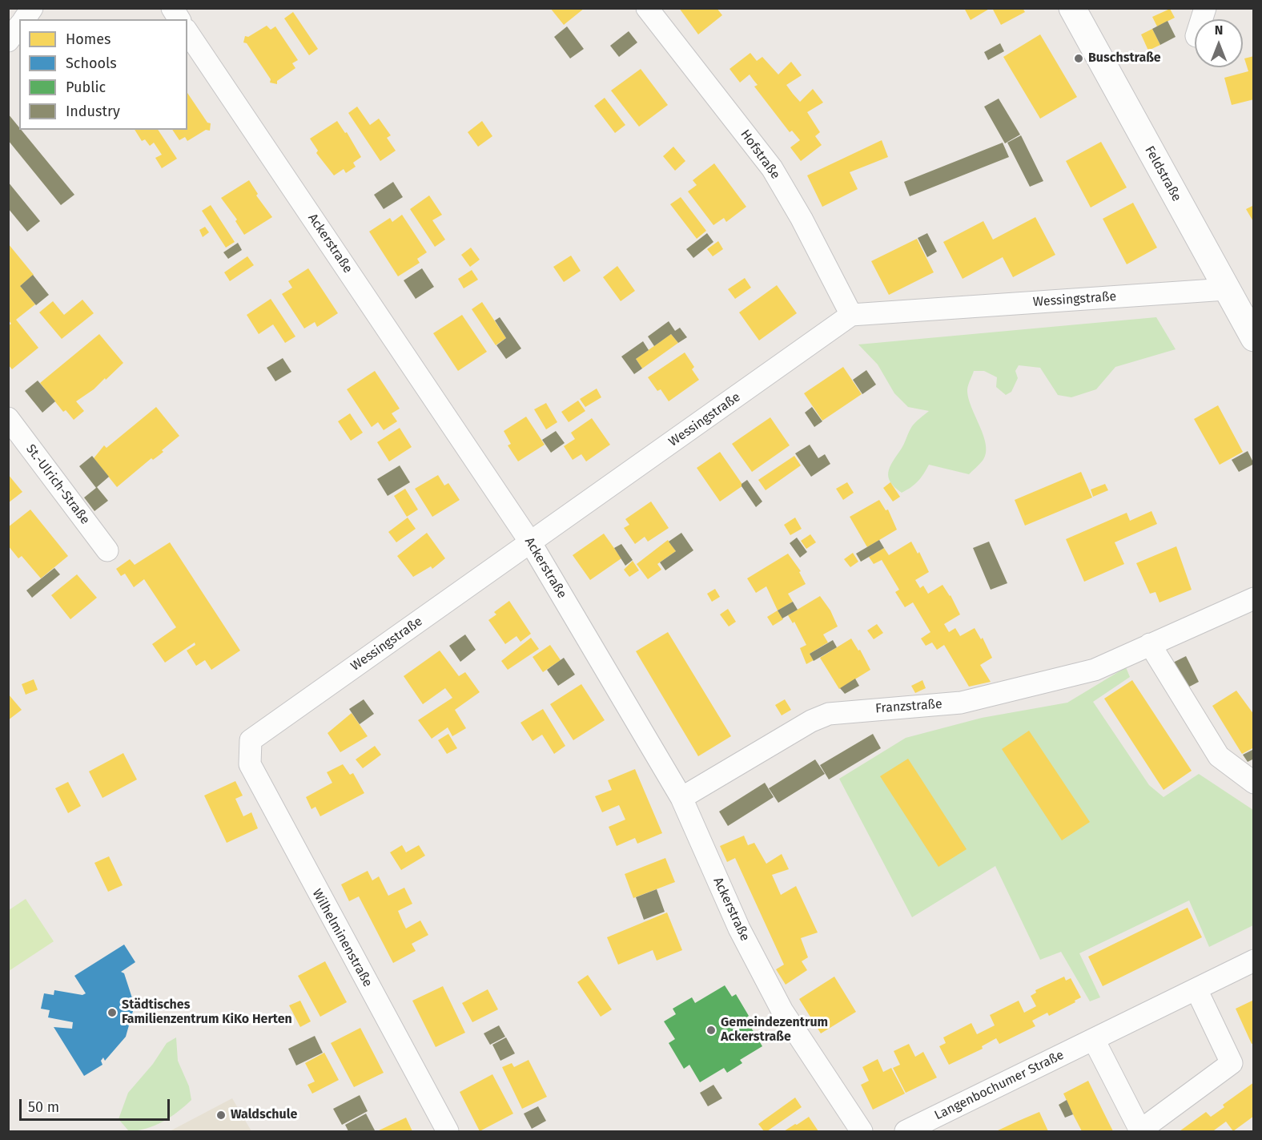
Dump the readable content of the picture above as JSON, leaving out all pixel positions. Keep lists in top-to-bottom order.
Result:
{
  "streets": {
    "main road": ["Feldstraße"],
    "street": [
      "Hofstraße",
      "Ackerstraße",
      "Wessingstraße",
      "St.-Ulrich-Straße",
      "Franzstraße",
      "Wilhelminenstraße",
      "Langenbochumer Straße"
    ]
  },
  "crossings": [
    ["Hofstraße", "Wessingstraße"],
    ["Feldstraße", "Wessingstraße"],
    ["Ackerstraße", "Wessingstraße"],
    ["Ackerstraße", "Franzstraße"],
    ["Wessingstraße", "Wilhelminenstraße"]
  ],
  "places": [
    "Buschstraße",
    "Städtisches Familienzentrum KiKo Herten",
    "Gemeindezentrum Ackerstraße",
    "Waldschule"
  ],
  "legend": [
    "Homes",
    "Schools",
    "Public",
    "Industry"
  ],
  "scale_bar": "50 m",
  "north": "top"
}
